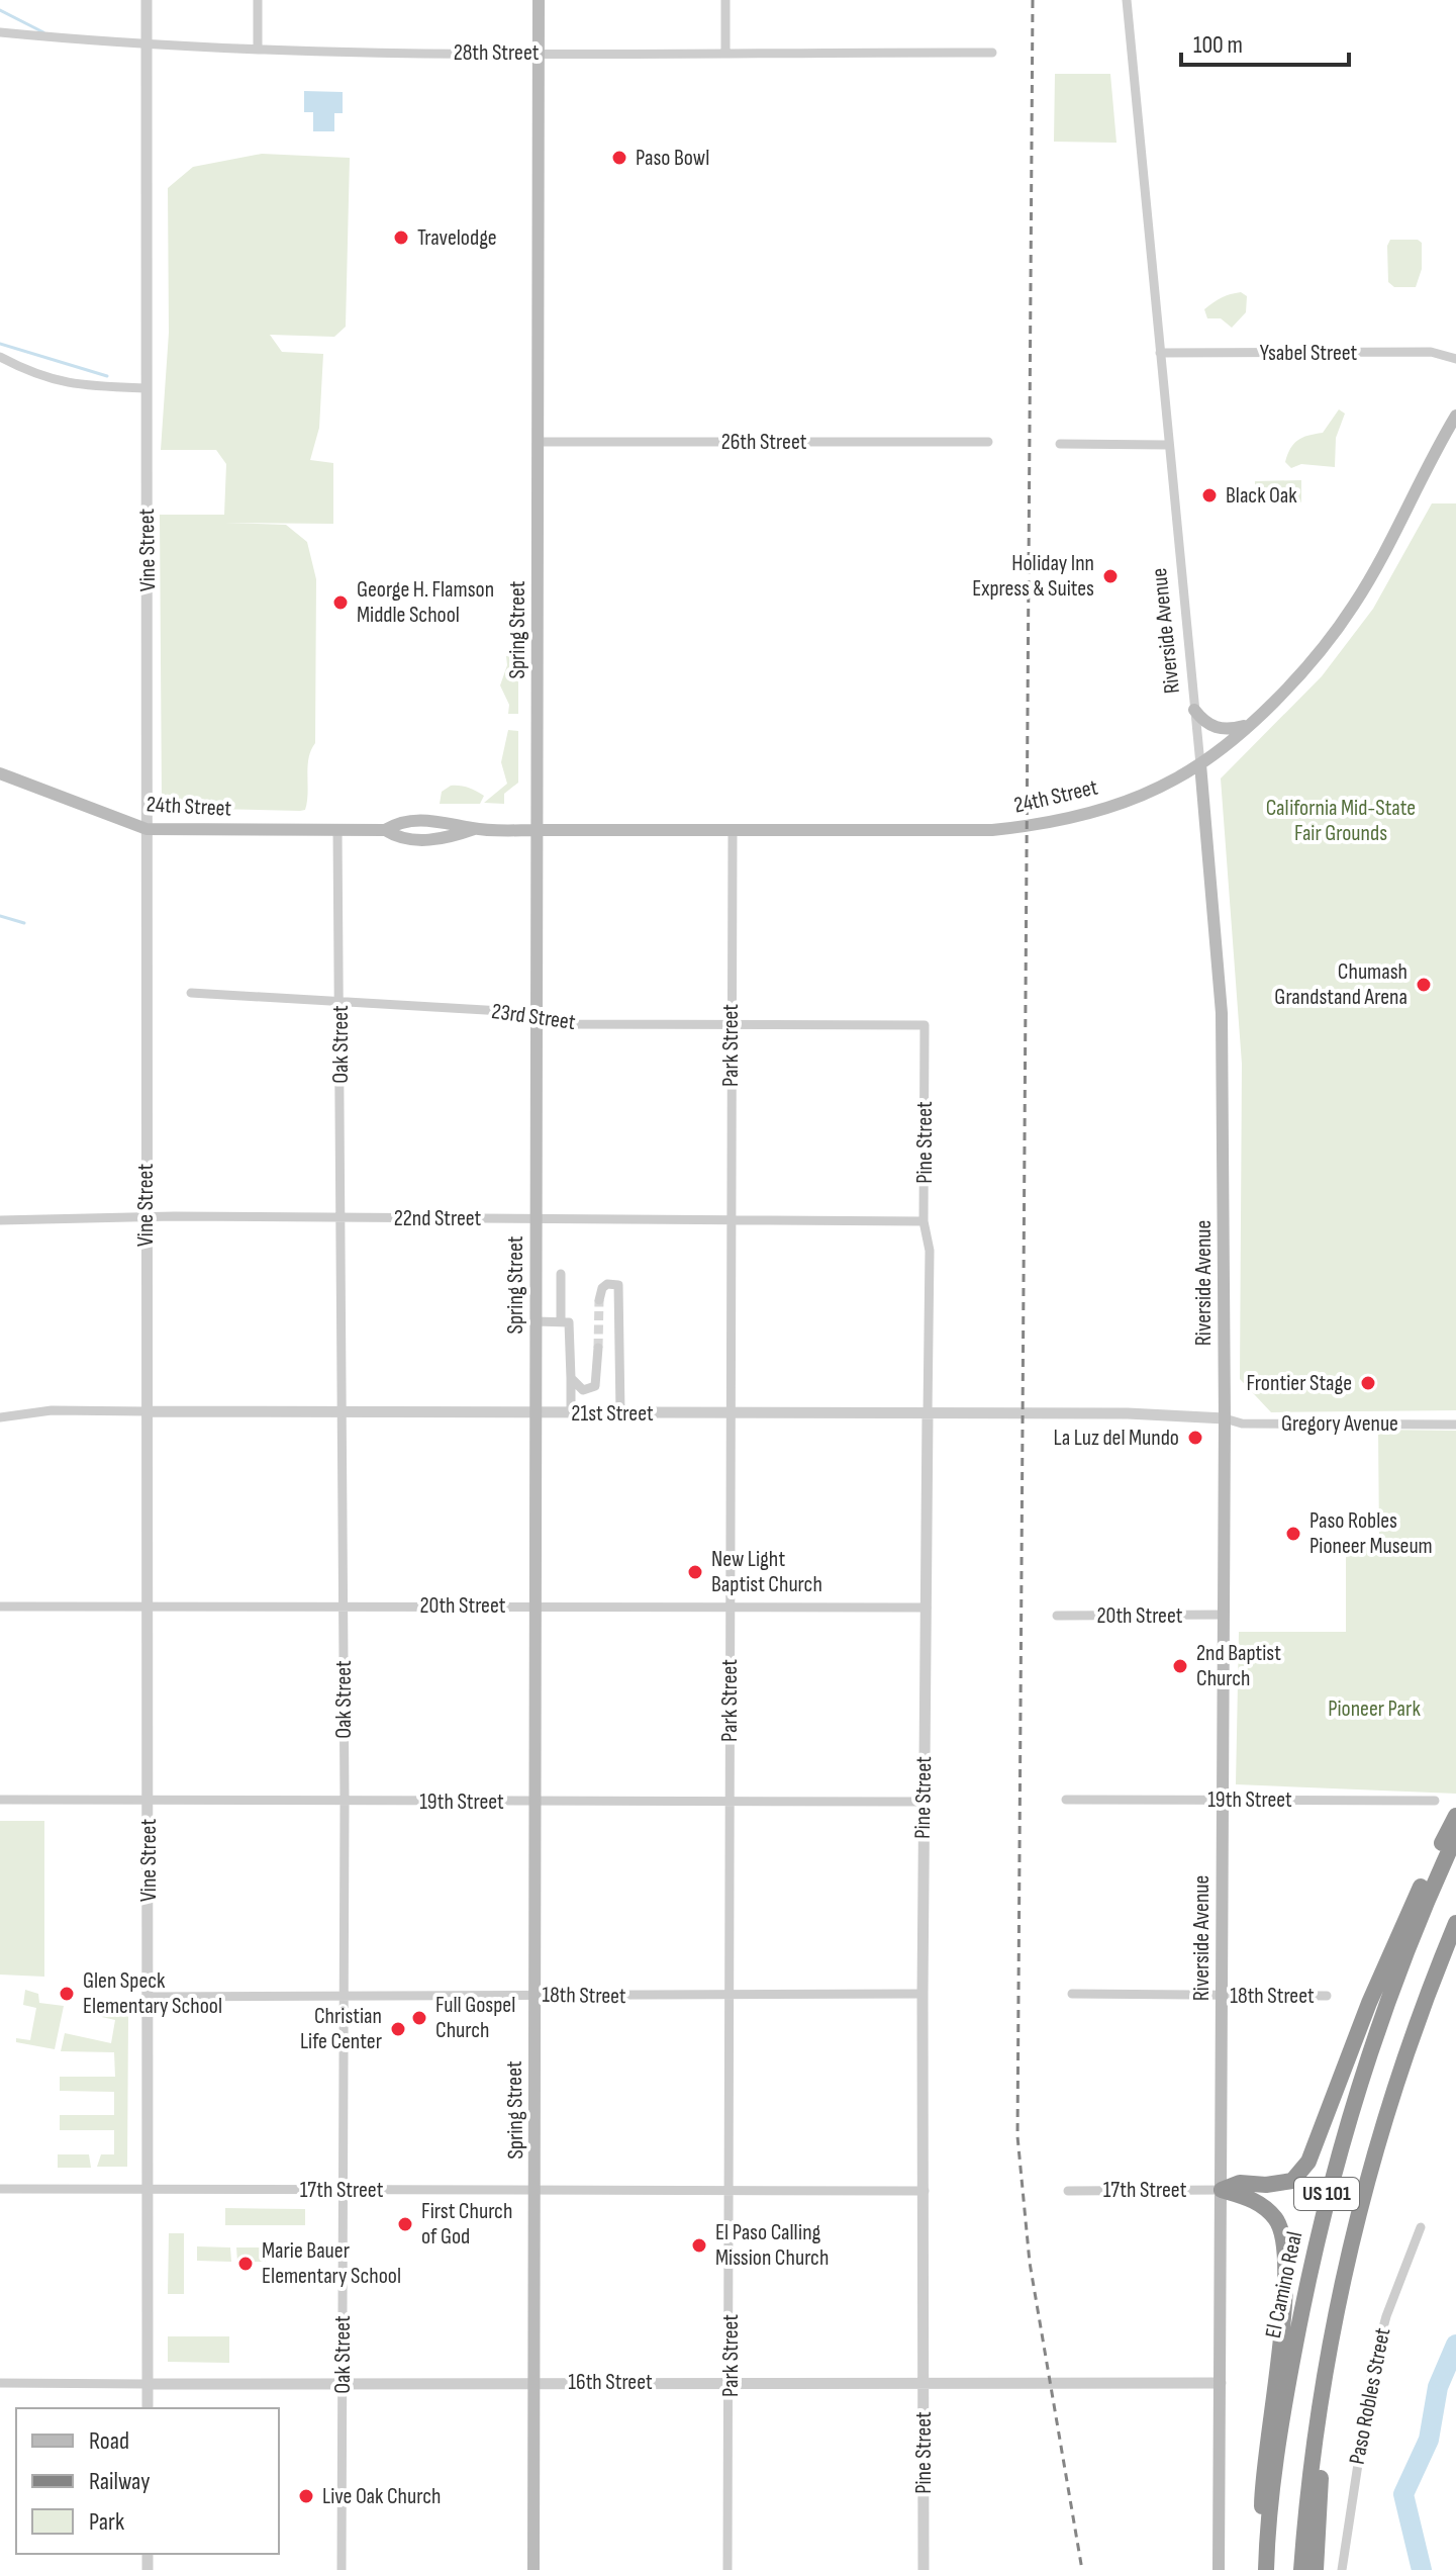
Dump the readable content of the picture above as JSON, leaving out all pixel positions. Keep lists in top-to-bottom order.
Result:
{
  "streets": {
    "highway": ["US 101", "El Camino Real"],
    "main road": ["Spring Street", "Riverside Avenue", "24th Street"],
    "street": [
      "28th Street",
      "Ysabel Street",
      "26th Street",
      "Vine Street",
      "23rd Street",
      "Oak Street",
      "Park Street",
      "Pine Street",
      "22nd Street",
      "21st Street",
      "Gregory Avenue",
      "20th Street",
      "19th Street",
      "18th Street",
      "17th Street",
      "16th Street",
      "Paso Robles Street"
    ]
  },
  "crossings": [
    ["28th Street", "Vine Street"],
    ["28th Street", "Spring Street"],
    ["Ysabel Street", "Riverside Avenue"],
    ["26th Street", "Spring Street"],
    ["Vine Street", "24th Street"],
    ["Vine Street", "22nd Street"],
    ["Vine Street", "21st Street"],
    ["Vine Street", "20th Street"],
    ["Vine Street", "19th Street"],
    ["Vine Street", "18th Street"],
    ["Vine Street", "17th Street"],
    ["Vine Street", "16th Street"],
    ["Spring Street", "24th Street"],
    ["Spring Street", "23rd Street"],
    ["Spring Street", "22nd Street"],
    ["Spring Street", "21st Street"],
    ["Spring Street", "20th Street"],
    ["Spring Street", "19th Street"],
    ["Spring Street", "18th Street"],
    ["Spring Street", "17th Street"],
    ["Spring Street", "16th Street"],
    ["Riverside Avenue", "24th Street"],
    ["Riverside Avenue", "21st Street"],
    ["Riverside Avenue", "Gregory Avenue"],
    ["Riverside Avenue", "20th Street"],
    ["Riverside Avenue", "19th Street"],
    ["Riverside Avenue", "18th Street"],
    ["Riverside Avenue", "17th Street"],
    ["Riverside Avenue", "16th Street"],
    ["24th Street", "Oak Street"],
    ["24th Street", "Park Street"],
    ["23rd Street", "Oak Street"],
    ["23rd Street", "Park Street"],
    ["23rd Street", "Pine Street"],
    ["Oak Street", "22nd Street"],
    ["Oak Street", "21st Street"],
    ["Oak Street", "20th Street"],
    ["Oak Street", "19th Street"],
    ["Oak Street", "18th Street"],
    ["Oak Street", "17th Street"],
    ["Oak Street", "16th Street"],
    ["Park Street", "22nd Street"],
    ["Park Street", "21st Street"],
    ["Park Street", "20th Street"],
    ["Park Street", "19th Street"],
    ["Park Street", "18th Street"],
    ["Park Street", "17th Street"],
    ["Park Street", "16th Street"],
    ["Pine Street", "22nd Street"],
    ["Pine Street", "21st Street"],
    ["Pine Street", "20th Street"],
    ["Pine Street", "19th Street"],
    ["Pine Street", "18th Street"],
    ["Pine Street", "17th Street"],
    ["Pine Street", "16th Street"],
    ["21st Street", "Gregory Avenue"]
  ],
  "parks": ["California Mid-State Fair Grounds", "Pioneer Park"],
  "places": [
    "Paso Bowl",
    "Travelodge",
    "Black Oak",
    "Holiday Inn Express & Suites",
    "George H. Flamson Middle School",
    "Chumash Grandstand Arena",
    "Frontier Stage",
    "La Luz del Mundo",
    "Paso Robles Pioneer Museum",
    "New Light Baptist Church",
    "2nd Baptist Church",
    "Glen Speck Elementary School",
    "Full Gospel Church",
    "Christian Life Center",
    "First Church of God",
    "El Paso Calling Mission Church",
    "Marie Bauer Elementary School",
    "Live Oak Church"
  ],
  "legend": ["Road", "Railway", "Park"],
  "scale_bar": "100 m"
}
